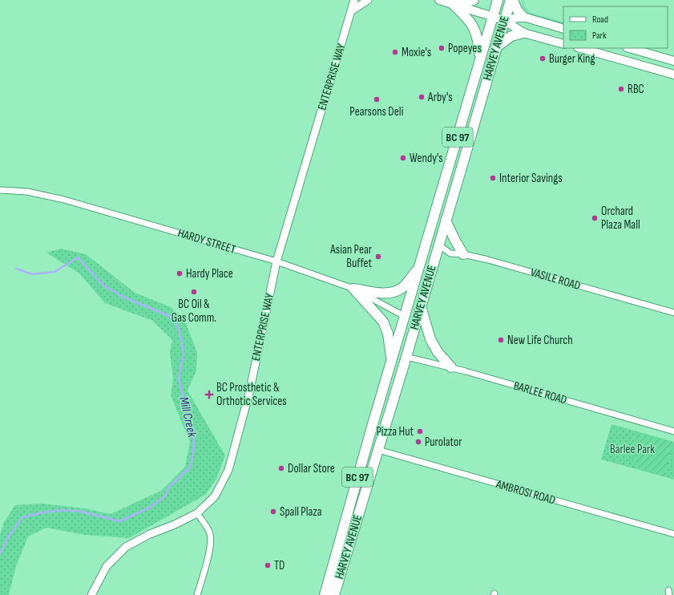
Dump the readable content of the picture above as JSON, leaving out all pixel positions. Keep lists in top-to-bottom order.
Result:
{
  "streets": {
    "highway": ["HARVEY AVENUE", "BC 97"],
    "street": [
      "ENTERPRISE WAY",
      "HARDY STREET",
      "VASILE ROAD",
      "BARLEE ROAD",
      "AMBROSI ROAD"
    ]
  },
  "crossings": [
    ["HARVEY AVENUE", "HARDY STREET"],
    ["HARVEY AVENUE", "VASILE ROAD"],
    ["HARVEY AVENUE", "BARLEE ROAD"],
    ["HARVEY AVENUE", "AMBROSI ROAD"],
    ["ENTERPRISE WAY", "HARDY STREET"]
  ],
  "water": ["Mill Creek"],
  "parks": ["Barlee Park"],
  "places": {
    "other": [
      "Popeyes",
      "Moxie's",
      "Burger King",
      "RBC",
      "Arby's",
      "Pearsons Deli",
      "Wendy's",
      "Interior Savings",
      "Orchard Plaza Mall",
      "Asian Pear Buffet",
      "Hardy Place",
      "BC Oil & Gas Comm.",
      "New Life Church",
      "Pizza Hut",
      "Purolator",
      "Dollar Store",
      "Spall Plaza",
      "TD"
    ],
    "health": ["BC Prosthetic & Orthotic Services"]
  },
  "legend": ["Road", "Park"]
}
